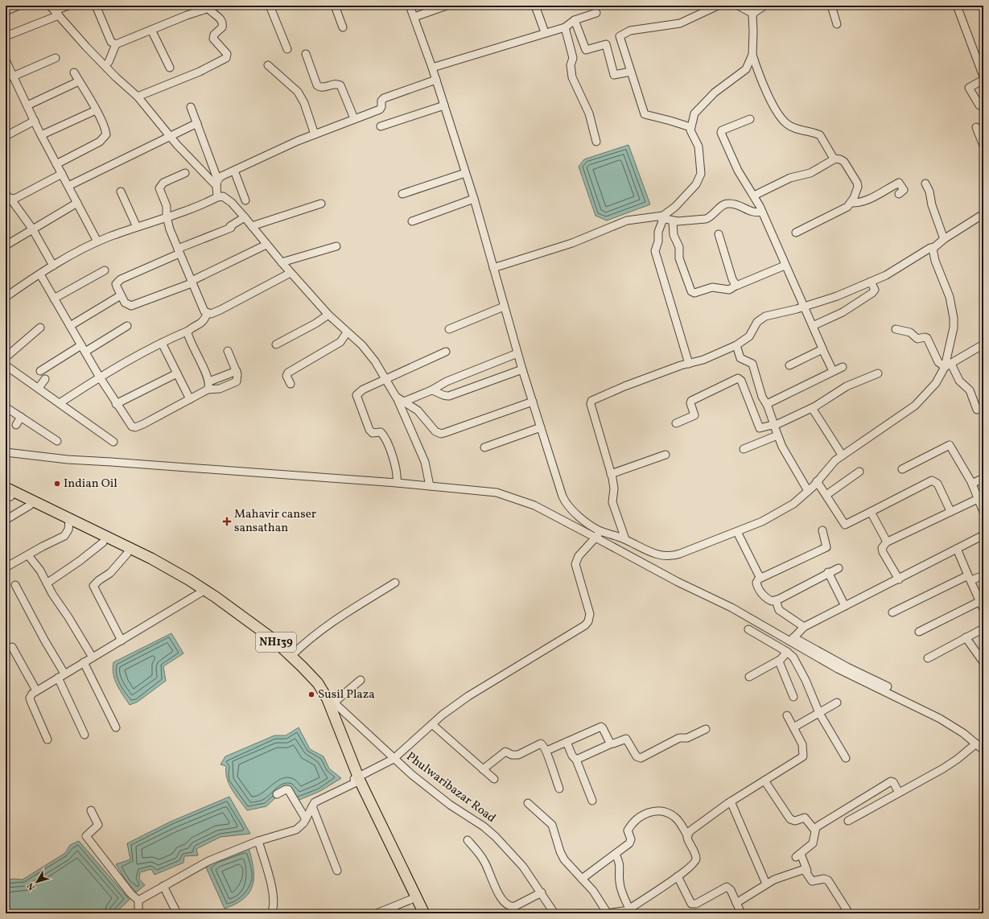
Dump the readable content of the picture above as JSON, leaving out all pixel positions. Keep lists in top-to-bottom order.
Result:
{
  "streets": {
    "highway": ["NH139"],
    "street": ["Phulwaribazar Road"]
  },
  "crossings": [
    ["NH139", "Phulwaribazar Road"]
  ],
  "places": {
    "other": ["Indian Oil", "Susil Plaza"],
    "health": ["Mahavir canser sansathan"]
  },
  "north": "bottom left"
}
